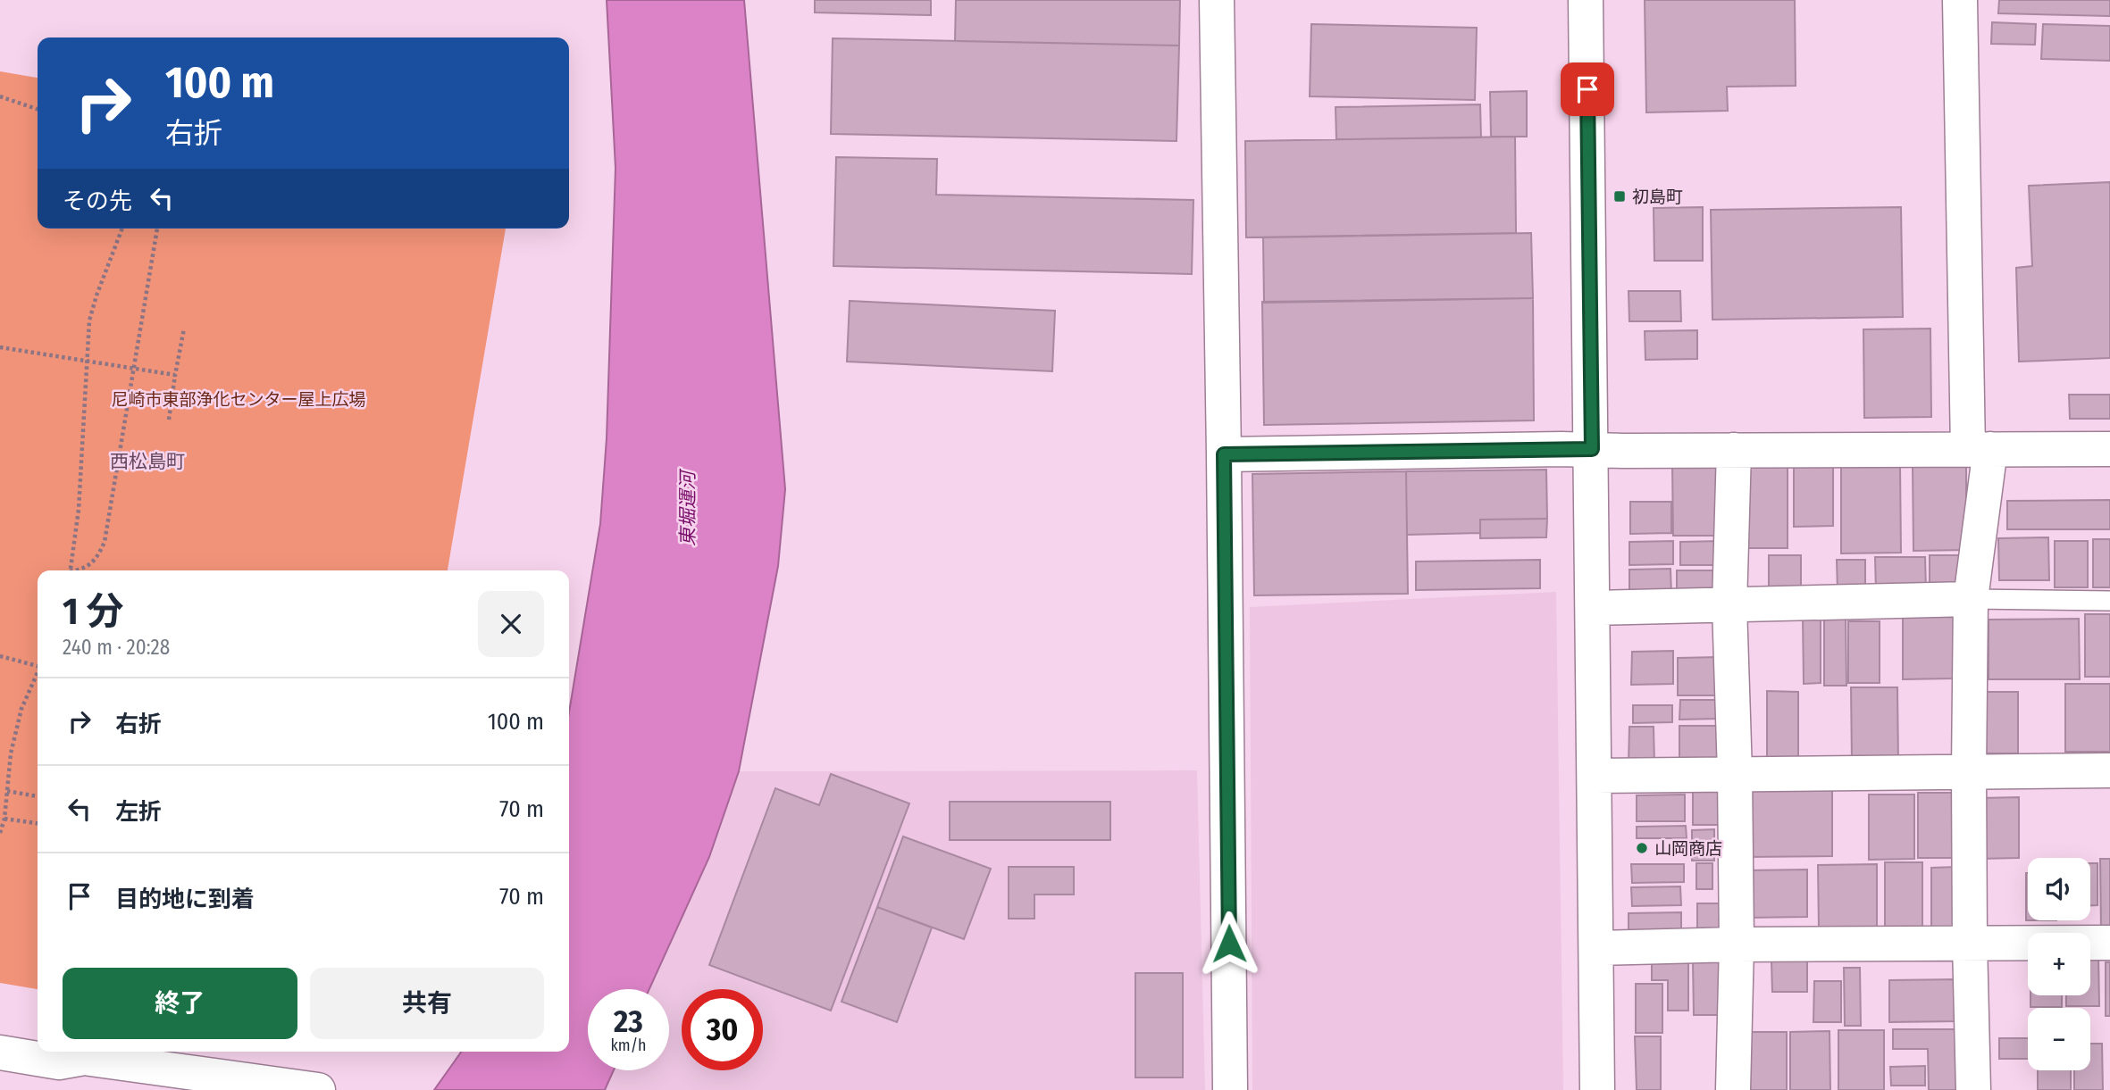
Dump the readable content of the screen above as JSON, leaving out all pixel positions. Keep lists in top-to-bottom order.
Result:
{
  "districts": ["西松島町"],
  "water": ["東堀運河"],
  "parks": ["尼崎市東部浄化センター屋上広場"],
  "places": {
    "transit": ["初島町"],
    "other": ["山岡商店"]
  },
  "page": {
    "turn": ["100 m", "右折"],
    "then": "その先",
    "heading": ["1 分", "240 m · 20:28"],
    "list": [
      {
        "name": "右折",
        "value": "100 m"
      },
      {
        "name": "左折",
        "value": "70 m"
      },
      {
        "name": "目的地に到着",
        "value": "70 m"
      }
    ],
    "map_buttons": ["+", "−"],
    "buttons": ["終了", "共有"],
    "speed": "23 km/h",
    "limit": "30"
  }
}
